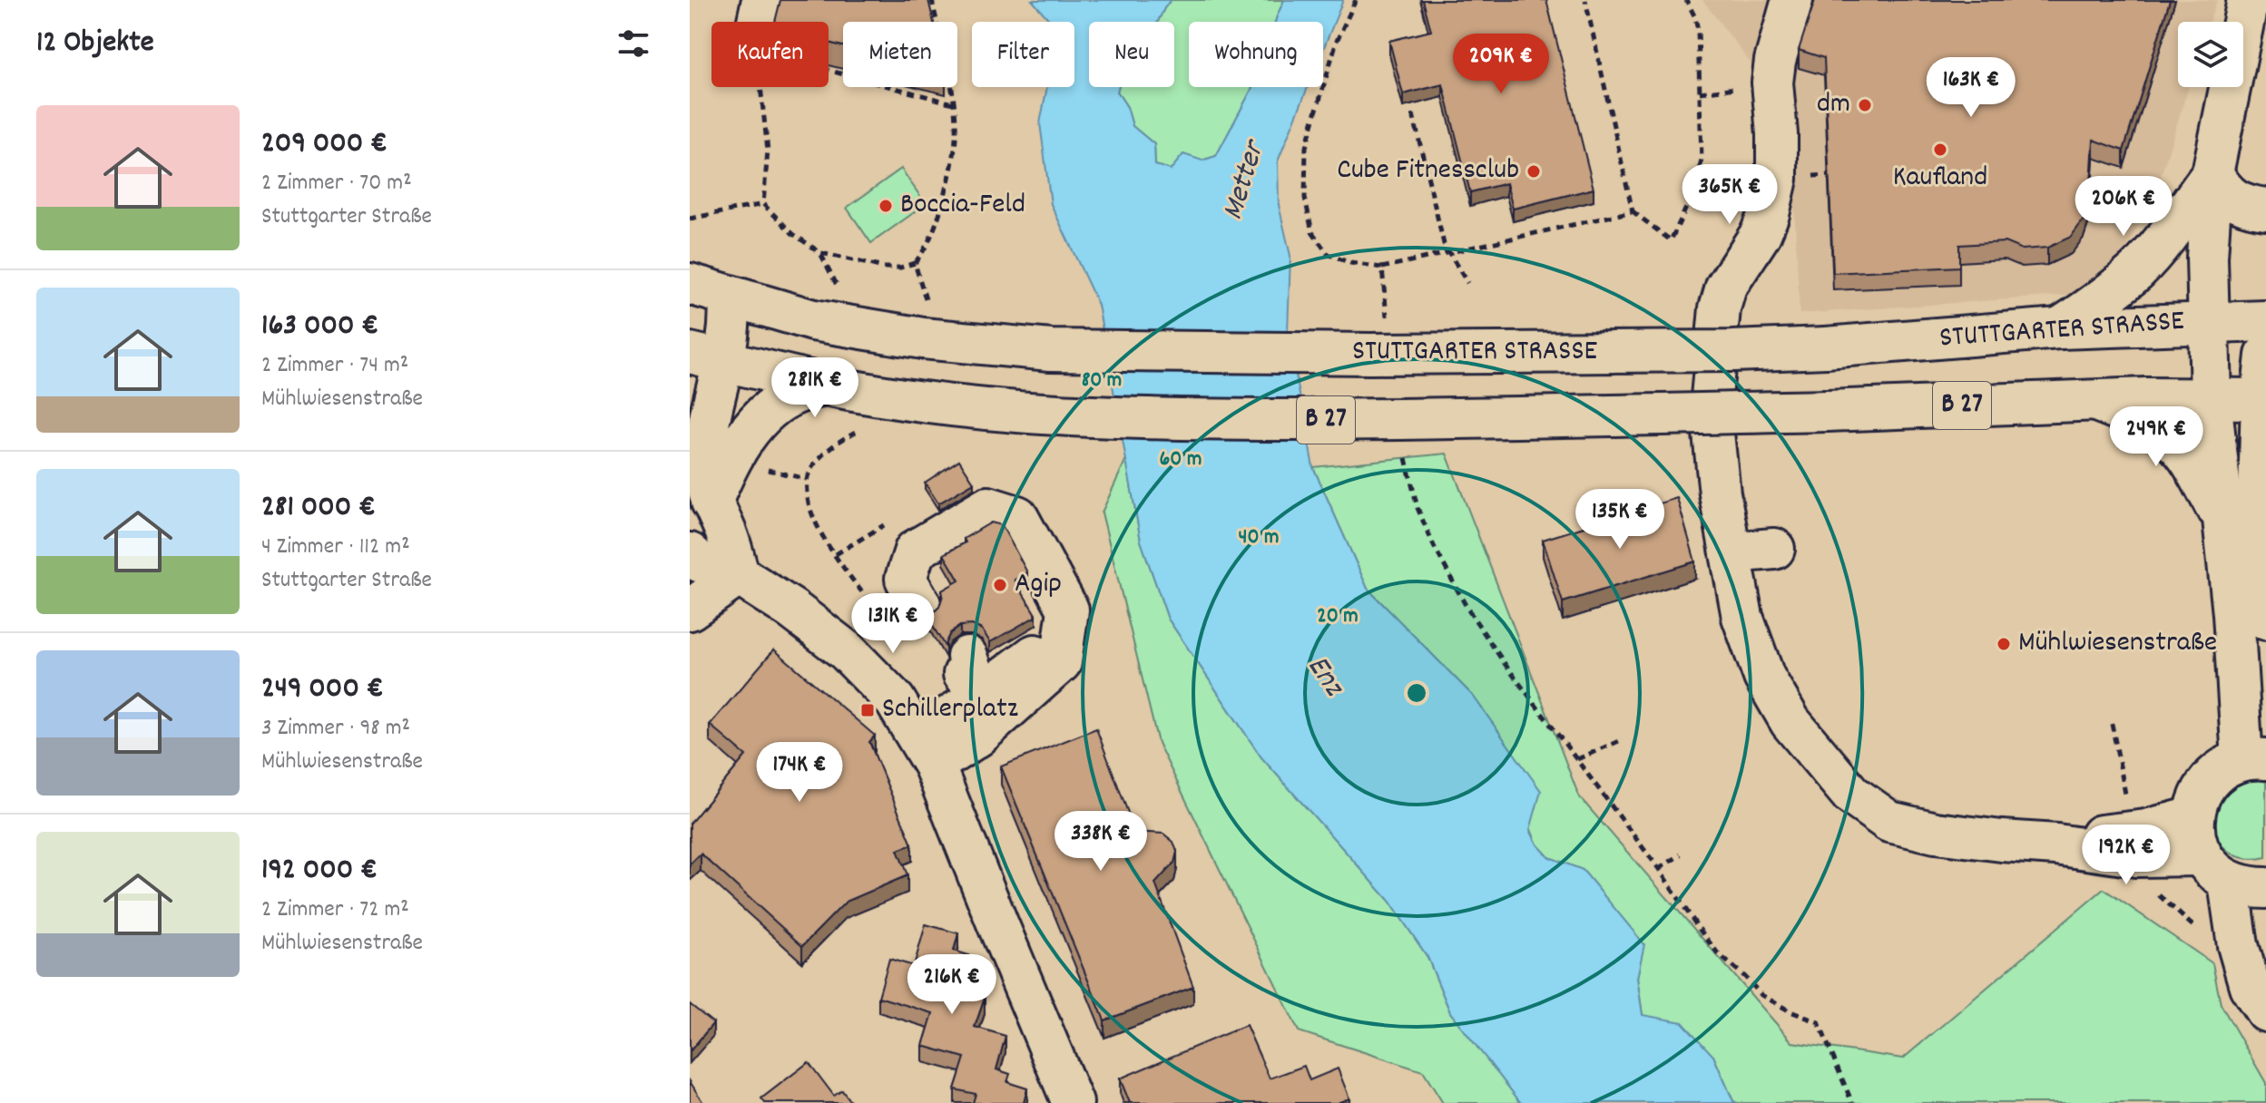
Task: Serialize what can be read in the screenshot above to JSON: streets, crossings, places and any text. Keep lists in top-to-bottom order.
{
  "streets": {
    "main road": ["STUTTGARTER STRASSE", "B 27"]
  },
  "water": ["Metter", "Enz"],
  "places": {
    "other": [
      "dm",
      "Kaufland",
      "Cube Fitnessclub",
      "Boccia-Feld",
      "Agip",
      "Mühlwiesenstraße"
    ],
    "transit": ["Schillerplatz"]
  },
  "page": {
    "heading": "12 Objekte",
    "chip": [
      "Kaufen",
      "Mieten",
      "Filter",
      "Neu",
      "Wohnung"
    ],
    "price": [
      "209K €",
      "163K €",
      "365K €",
      "206K €",
      "281K €",
      "249K €",
      "135K €",
      "131K €",
      "174K €",
      "338K €",
      "192K €",
      "216K €"
    ],
    "list": [
      {
        "name": "209 000 €",
        "note": "2 Zimmer · 70 m² · Stuttgarter Straße"
      },
      {
        "name": "163 000 €",
        "note": "2 Zimmer · 74 m² · Mühlwiesenstraße"
      },
      {
        "name": "281 000 €",
        "note": "4 Zimmer · 112 m² · Stuttgarter Straße"
      },
      {
        "name": "249 000 €",
        "note": "3 Zimmer · 98 m² · Mühlwiesenstraße"
      },
      {
        "name": "192 000 €",
        "note": "2 Zimmer · 72 m² · Mühlwiesenstraße"
      }
    ]
  },
  "rings": [
    "80 m",
    "60 m",
    "40 m",
    "20 m"
  ]
}
